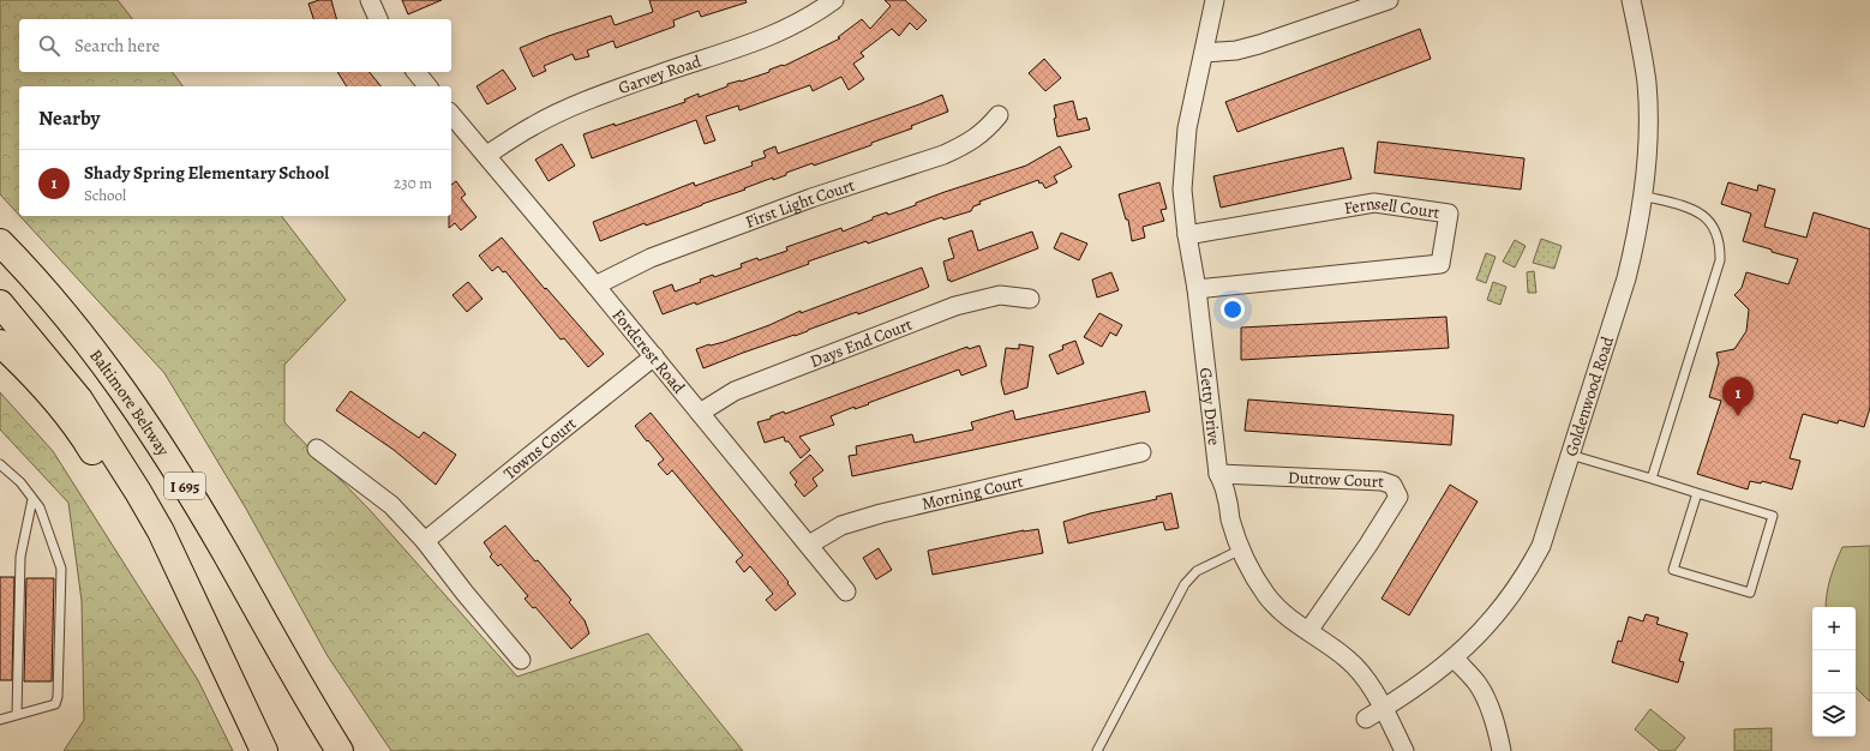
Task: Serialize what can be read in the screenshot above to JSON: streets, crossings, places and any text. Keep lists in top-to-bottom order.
{
  "streets": {
    "highway": ["Baltimore Beltway", "I 695"],
    "street": [
      "Garvey Road",
      "First Light Court",
      "Fernsell Court",
      "Days End Court",
      "Fordcrest Road",
      "Goldenwood Road",
      "Getty Drive",
      "Towns Court",
      "Dutrow Court",
      "Morning Court"
    ]
  },
  "crossings": [
    ["Garvey Road", "Fordcrest Road"],
    ["First Light Court", "Fordcrest Road"],
    ["Fernsell Court", "Getty Drive"],
    ["Days End Court", "Fordcrest Road"],
    ["Fordcrest Road", "Towns Court"],
    ["Fordcrest Road", "Morning Court"],
    ["Goldenwood Road", "Getty Drive"],
    ["Getty Drive", "Dutrow Court"]
  ],
  "page": {
    "search": "Search here",
    "heading": "Nearby",
    "list": [
      {
        "mark": "1",
        "name": "Shady Spring Elementary School",
        "note": "School",
        "value": "230 m"
      }
    ],
    "pins": "1",
    "map_buttons": ["+", "−"]
  }
}
